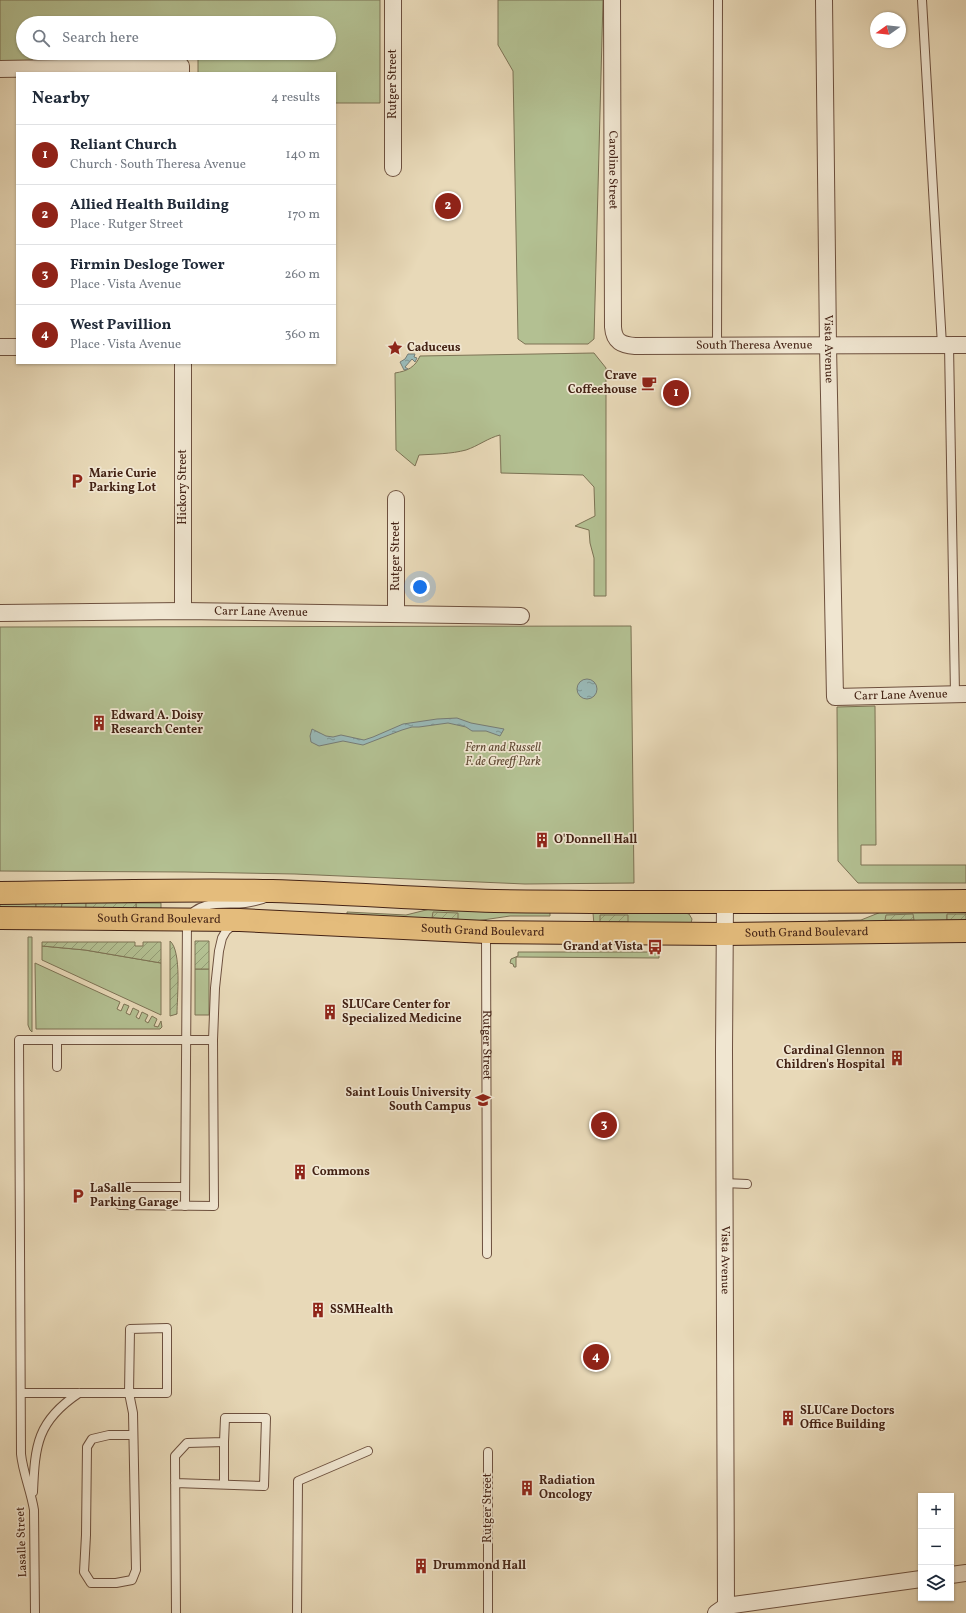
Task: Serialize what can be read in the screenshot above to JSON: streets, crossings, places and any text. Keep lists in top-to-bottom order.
{
  "streets": {
    "main road": ["South Grand Boulevard"],
    "street": [
      "Rutger Street",
      "Caroline Street",
      "South Theresa Avenue",
      "Vista Avenue",
      "Hickory Street",
      "Carr Lane Avenue"
    ],
    "lane": ["Lasalle Street"]
  },
  "crossings": [
    ["Rutger Street", "Carr Lane Avenue"],
    ["Rutger Street", "South Grand Boulevard"],
    ["Caroline Street", "South Theresa Avenue"],
    ["South Theresa Avenue", "Vista Avenue"],
    ["Vista Avenue", "Carr Lane Avenue"],
    ["Vista Avenue", "South Grand Boulevard"],
    ["Hickory Street", "Carr Lane Avenue"]
  ],
  "parks": ["Fern and Russell F. de Greeff Park"],
  "places": {
    "place": ["Caduceus"],
    "cafe": ["Crave Coffeehouse"],
    "parking": ["Marie Curie Parking Lot", "LaSalle Parking Garage"],
    "building": [
      "Edward A. Doisy Research Center",
      "O'Donnell Hall",
      "SLUCare Center for Specialized Medicine",
      "Cardinal Glennon Children's Hospital",
      "Commons",
      "SSMHealth",
      "SLUCare Doctors Office Building",
      "Radiation Oncology",
      "Drummond Hall"
    ],
    "bus stop": ["Grand at Vista"],
    "school or university": ["Saint Louis University South Campus"]
  },
  "north": "left",
  "page": {
    "search": "Search here",
    "heading": ["Nearby", "4 results"],
    "list": [
      {
        "mark": "1",
        "name": "Reliant Church",
        "note": "Church · South Theresa Avenue",
        "value": "140 m"
      },
      {
        "mark": "2",
        "name": "Allied Health Building",
        "note": "Place · Rutger Street",
        "value": "170 m"
      },
      {
        "mark": "3",
        "name": "Firmin Desloge Tower",
        "note": "Place · Vista Avenue",
        "value": "260 m"
      },
      {
        "mark": "4",
        "name": "West Pavillion",
        "note": "Place · Vista Avenue",
        "value": "360 m"
      }
    ],
    "pins": [
      "2",
      "1",
      "3",
      "4"
    ],
    "map_buttons": ["+", "−"]
  }
}
